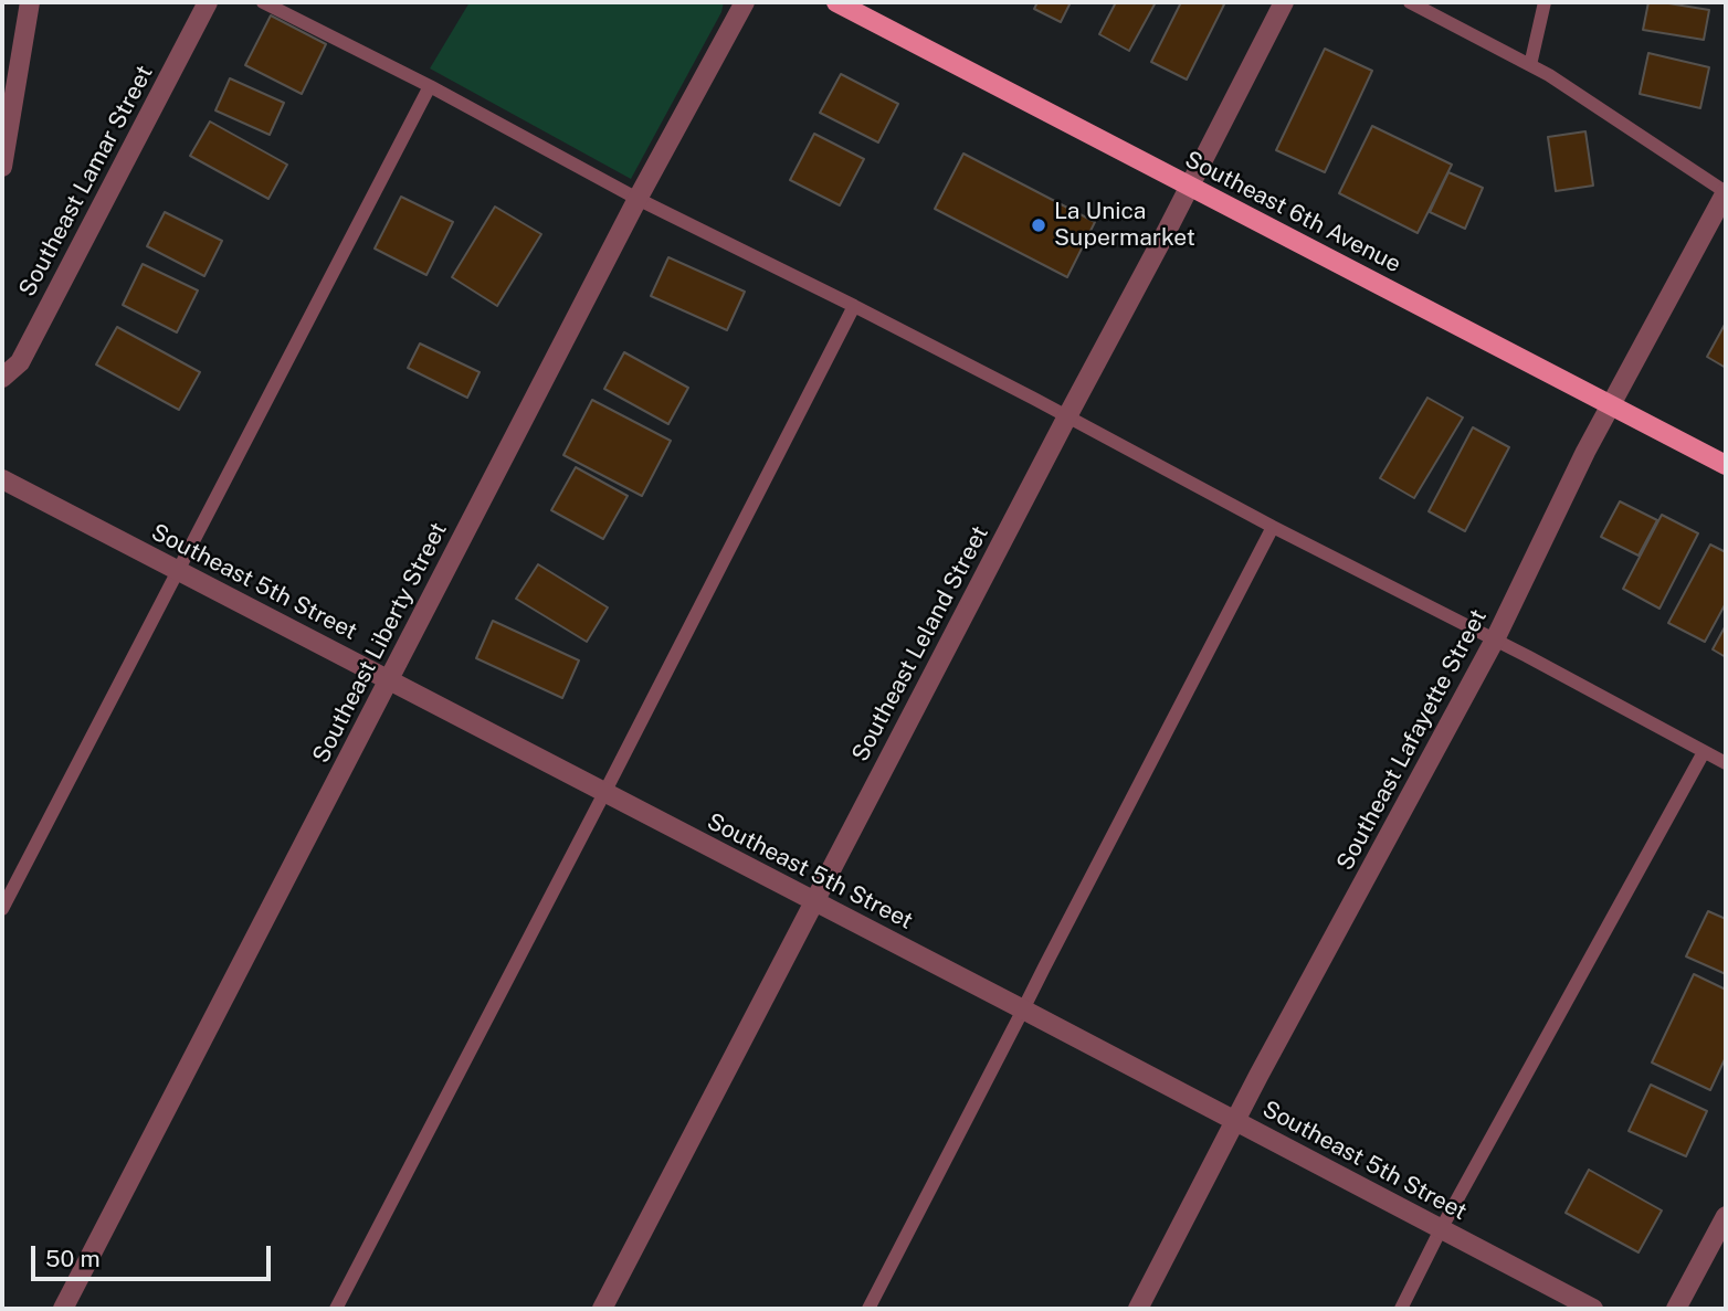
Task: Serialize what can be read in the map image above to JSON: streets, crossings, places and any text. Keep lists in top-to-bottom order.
{
  "streets": {
    "main road": ["Southeast 6th Avenue"],
    "street": [
      "Southeast Lamar Street",
      "Southeast 5th Street",
      "Southeast Liberty Street",
      "Southeast Leland Street",
      "Southeast Lafayette Street"
    ]
  },
  "crossings": [
    ["Southeast 6th Avenue", "Southeast Leland Street"],
    ["Southeast 6th Avenue", "Southeast Lafayette Street"],
    ["Southeast 5th Street", "Southeast Liberty Street"],
    ["Southeast 5th Street", "Southeast Leland Street"],
    ["Southeast 5th Street", "Southeast Lafayette Street"]
  ],
  "places": ["La Unica Supermarket"],
  "scale_bar": "50 m"
}
